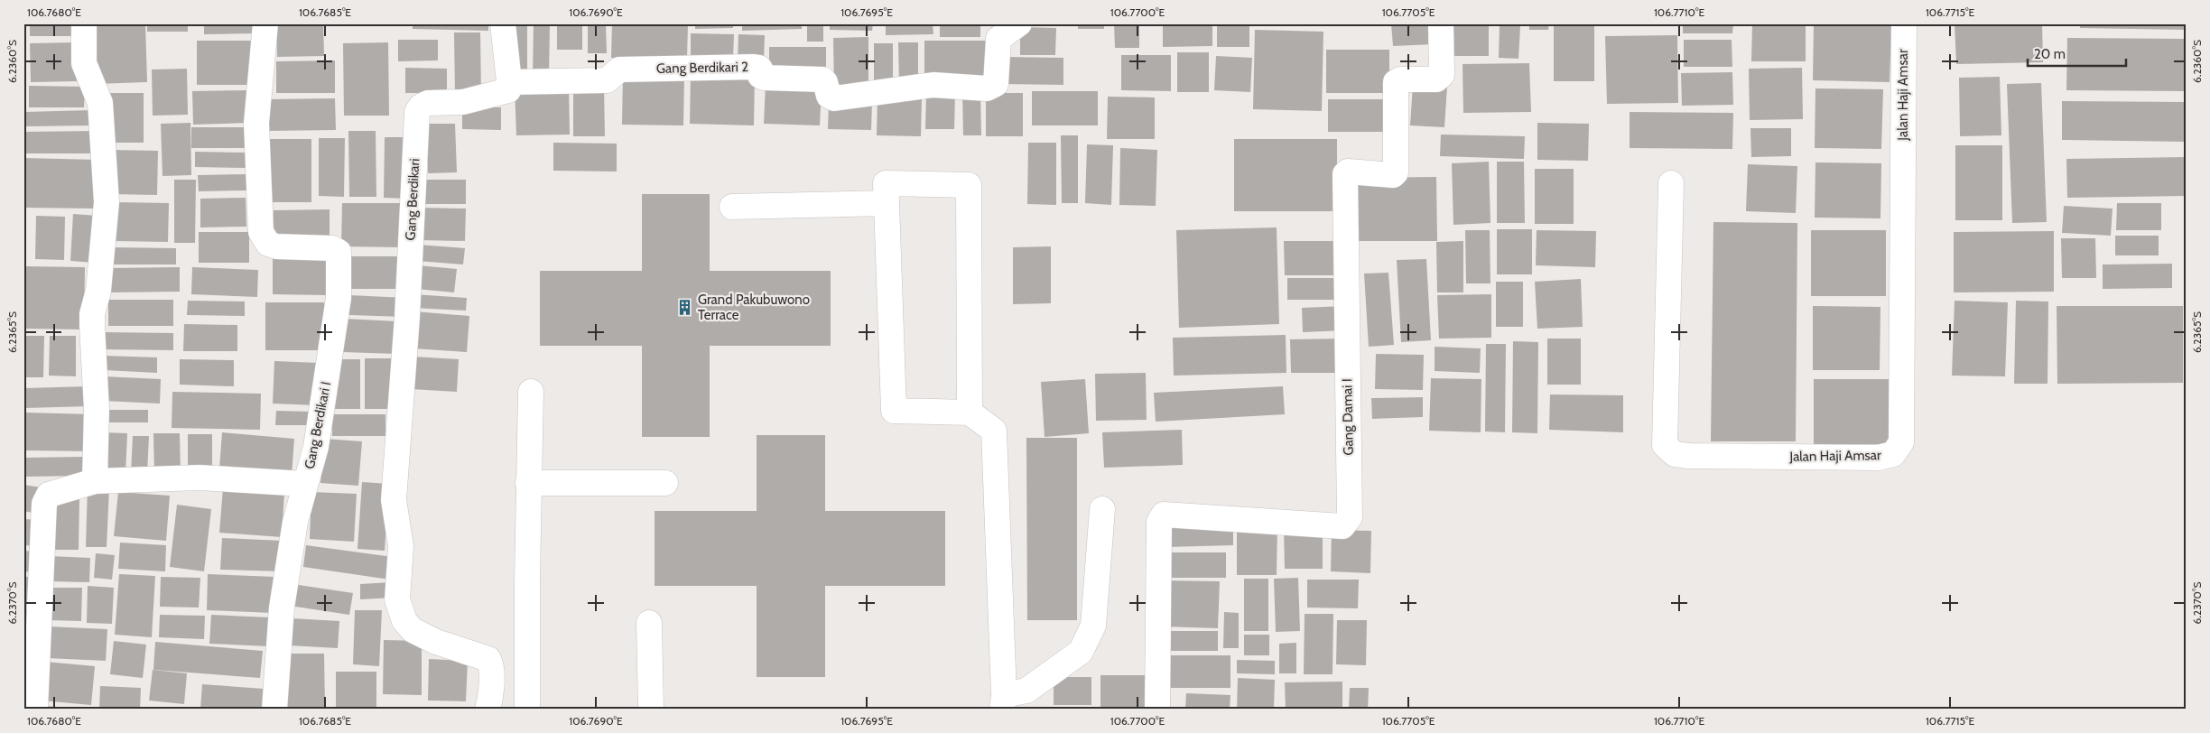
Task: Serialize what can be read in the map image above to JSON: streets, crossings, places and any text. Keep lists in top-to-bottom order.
{
  "streets": {
    "street": [
      "Gang Berdikari 2",
      "Jalan Haji Amsar",
      "Gang Berdikari",
      "Gang Damai I",
      "Gang Berdikari I"
    ]
  },
  "crossings": [
    ["Gang Berdikari 2", "Gang Berdikari"]
  ],
  "places": {
    "building": ["Grand Pakubuwono Terrace"]
  },
  "scale_bar": "20 m",
  "coordinates": [
    "106.7680°E",
    "106.7685°E",
    "106.7690°E",
    "106.7695°E",
    "106.7700°E",
    "106.7705°E",
    "106.7710°E",
    "106.7715°E",
    "6.2360°S",
    "6.2365°S",
    "6.2370°S"
  ]
}
